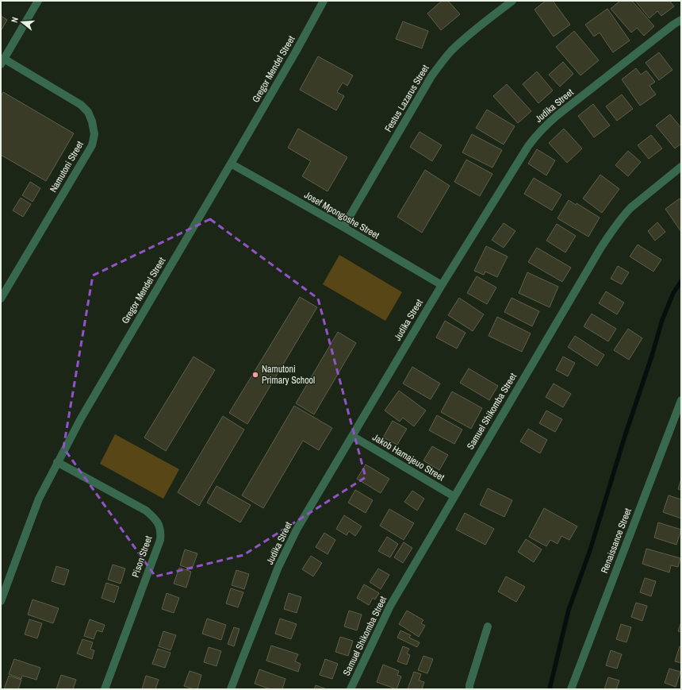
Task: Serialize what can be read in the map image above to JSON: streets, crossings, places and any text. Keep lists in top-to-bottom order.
{
  "streets": {
    "street": [
      "Gregor Mendel Street",
      "Festus Lazarus Street",
      "Judika Street",
      "Namutoni Street",
      "Josef Mpongoshe Street",
      "Samuel Shikomba Street",
      "Jakob Hamajeuo Street",
      "Renaissance Street",
      "Pison Street"
    ]
  },
  "crossings": [
    ["Gregor Mendel Street", "Josef Mpongoshe Street"],
    ["Gregor Mendel Street", "Pison Street"],
    ["Festus Lazarus Street", "Josef Mpongoshe Street"],
    ["Judika Street", "Josef Mpongoshe Street"],
    ["Judika Street", "Jakob Hamajeuo Street"],
    ["Samuel Shikomba Street", "Jakob Hamajeuo Street"]
  ],
  "places": ["Namutoni Primary School"],
  "north": "left"
}
